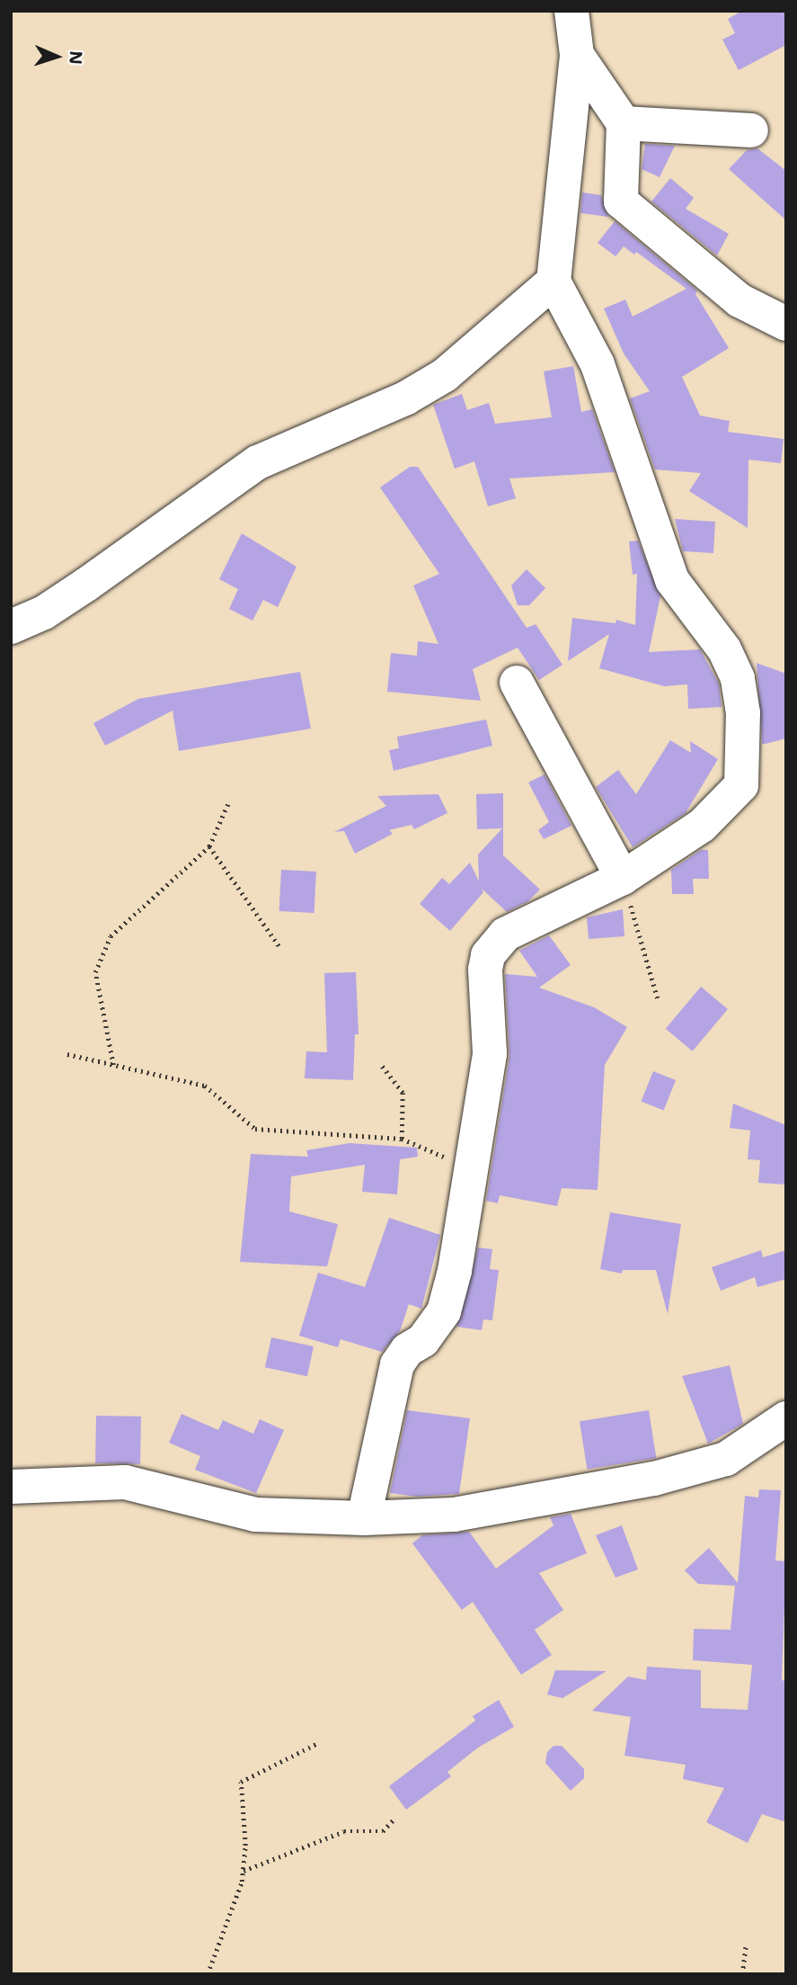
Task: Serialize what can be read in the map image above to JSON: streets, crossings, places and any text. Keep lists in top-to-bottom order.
{
  "north": "right"
}
